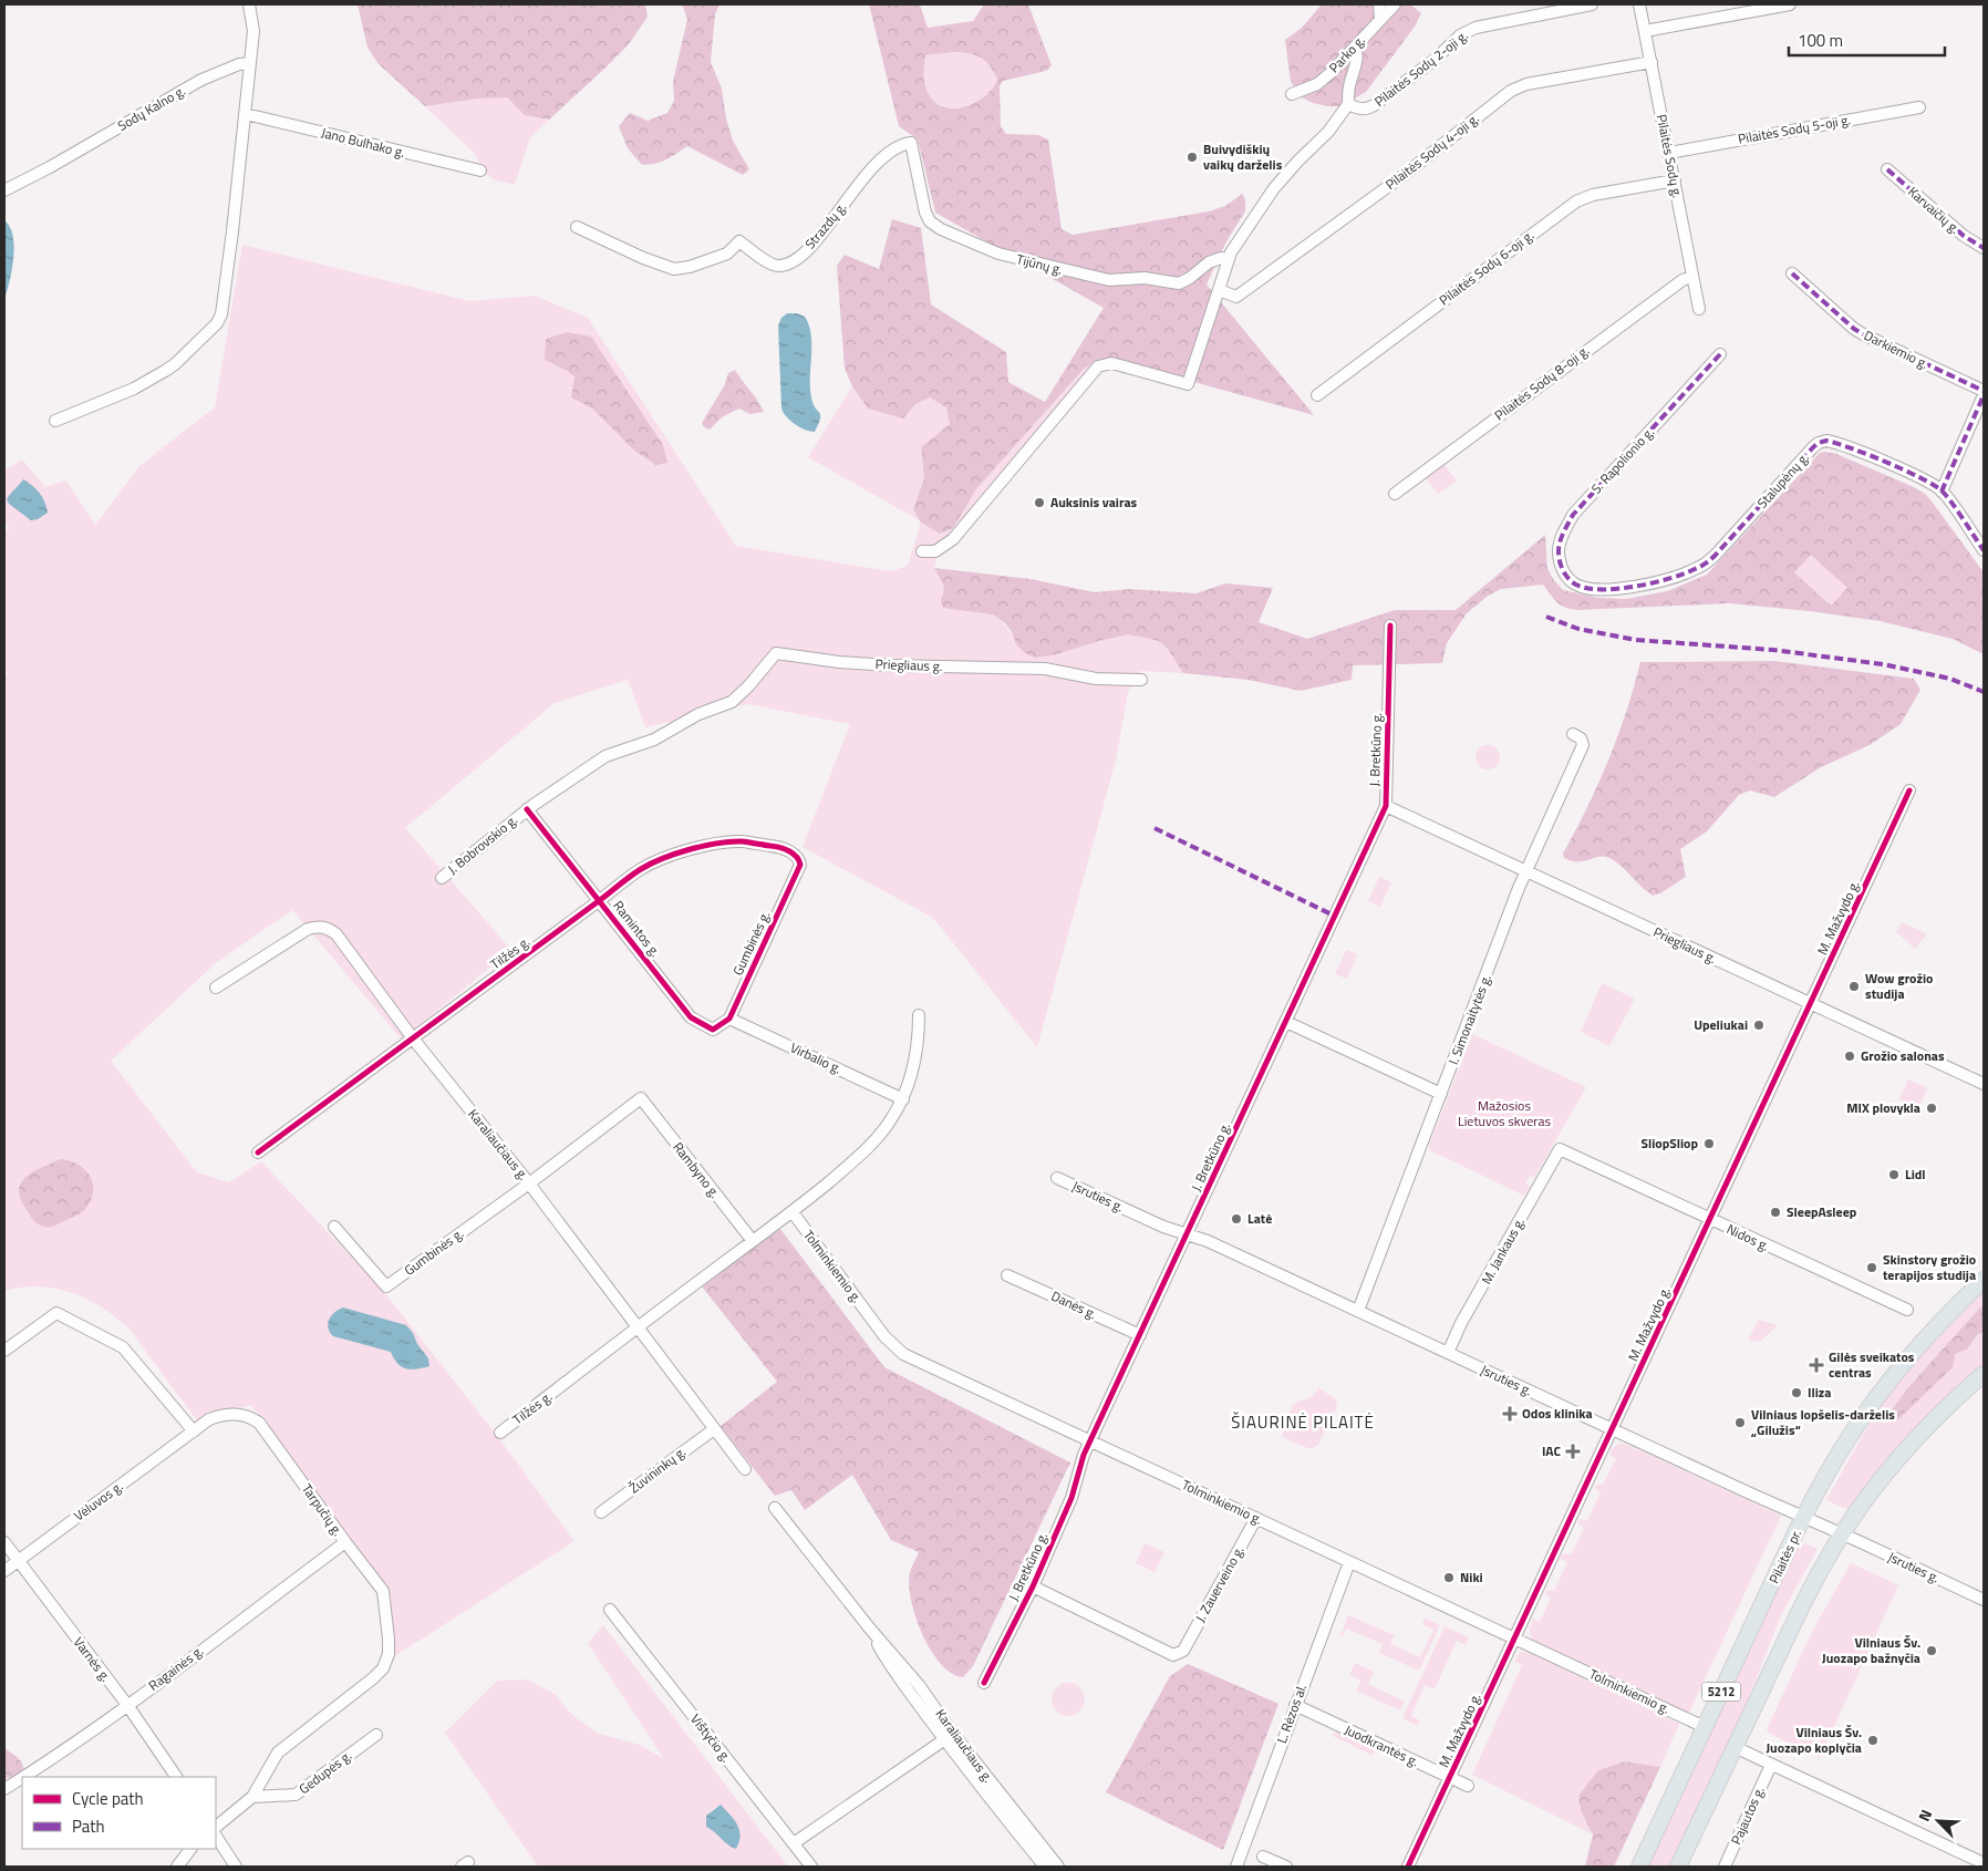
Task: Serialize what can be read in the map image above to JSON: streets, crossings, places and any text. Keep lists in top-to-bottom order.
{
  "streets": {
    "main road": ["Pilaitės pr.", "5212"],
    "street": [
      "Parko g.",
      "Pilaitės Sodų 2-oji g.",
      "Sodų Kalno g.",
      "Pilaitės Sodų 5-oji g.",
      "Jano Bulhako g.",
      "Pilaitės Sodų 4-oji g.",
      "Pilaitės Sodų g.",
      "Karvaičių g.",
      "Strazdų g.",
      "Tijūnų g.",
      "Pilaitės Sodų 6-oji g.",
      "Darkiemio g.",
      "Pilaitės Sodų 8-oji g.",
      "S. Rapolionio g.",
      "Stalupėnų g.",
      "Priegliaus g.",
      "J. Bretkūno g.",
      "J. Bobrovskio g.",
      "M. Mažvydo g.",
      "Ramintos g.",
      "Gumbinės g.",
      "Tilžės g.",
      "I. Simonaitytės g.",
      "Virbalio g.",
      "Karaliaučiaus g.",
      "Rambyno g.",
      "Įsruties g.",
      "Nidos g.",
      "M. Jankaus g.",
      "Tolminkiemio g.",
      "Danės g.",
      "Žuvininkų g.",
      "Vėluvos g.",
      "Tarpučių g.",
      "J. Zauerveino g.",
      "Varnės g.",
      "Ragainės g.",
      "L. Rėzos al.",
      "Vištyčio g.",
      "Juodkrantės g.",
      "Gedupės g.",
      "Pajautos g."
    ]
  },
  "crossings": [
    ["Pilaitės Sodų 5-oji g.", "Pilaitės Sodų g."],
    ["Pilaitės Sodų 4-oji g.", "Pilaitės Sodų g."],
    ["Pilaitės Sodų g.", "Pilaitės Sodų 6-oji g."],
    ["Pilaitės Sodų g.", "Pilaitės Sodų 8-oji g."],
    ["Strazdų g.", "Tijūnų g."],
    ["S. Rapolionio g.", "Stalupėnų g."],
    ["Priegliaus g.", "J. Bretkūno g."],
    ["Priegliaus g.", "J. Bobrovskio g."],
    ["Priegliaus g.", "M. Mažvydo g."],
    ["Priegliaus g.", "I. Simonaitytės g."],
    ["J. Bretkūno g.", "Įsruties g."],
    ["J. Bretkūno g.", "Tolminkiemio g."],
    ["J. Bretkūno g.", "Danės g."],
    ["J. Bretkūno g.", "J. Zauerveino g."],
    ["J. Bobrovskio g.", "Ramintos g."],
    ["M. Mažvydo g.", "Įsruties g."],
    ["M. Mažvydo g.", "Nidos g."],
    ["M. Mažvydo g.", "Tolminkiemio g."],
    ["M. Mažvydo g.", "Juodkrantės g."],
    ["Ramintos g.", "Gumbinės g."],
    ["Ramintos g.", "Tilžės g."],
    ["Ramintos g.", "Virbalio g."],
    ["Gumbinės g.", "Tilžės g."],
    ["Gumbinės g.", "Virbalio g."],
    ["Gumbinės g.", "Karaliaučiaus g."],
    ["Gumbinės g.", "Rambyno g."],
    ["Tilžės g.", "Virbalio g."],
    ["Tilžės g.", "Karaliaučiaus g."],
    ["Tilžės g.", "Rambyno g."],
    ["Tilžės g.", "Tolminkiemio g."],
    ["I. Simonaitytės g.", "Įsruties g."],
    ["Karaliaučiaus g.", "Žuvininkų g."],
    ["Įsruties g.", "M. Jankaus g."],
    ["Įsruties g.", "Pilaitės pr."],
    ["Įsruties g.", "5212"],
    ["Nidos g.", "M. Jankaus g."],
    ["Tolminkiemio g.", "Pilaitės pr."],
    ["Tolminkiemio g.", "J. Zauerveino g."],
    ["Tolminkiemio g.", "L. Rėzos al."],
    ["Vėluvos g.", "Tarpučių g."],
    ["Vėluvos g.", "Varnės g."],
    ["Tarpučių g.", "Ragainės g."],
    ["Tarpučių g.", "Gedupės g."],
    ["Varnės g.", "Ragainės g."],
    ["L. Rėzos al.", "Juodkrantės g."]
  ],
  "districts": ["ŠIAURINĖ PILAITĖ"],
  "parks": ["Mažosios Lietuvos skveras"],
  "places": {
    "other": [
      "Buivydiškių vaikų darželis",
      "Auksinis vairas",
      "Wow grožio studija",
      "Upeliukai",
      "Grožio salonas",
      "MIX plovykla",
      "SliopSliop",
      "Lidl",
      "SleepAsleep",
      "Latė",
      "Skinstory grožio terapijos studija",
      "Iliza",
      "Vilniaus lopšelis-darželis „Gilužis“",
      "Niki",
      "Vilniaus Šv. Juozapo bažnyčia",
      "Vilniaus Šv. Juozapo koplyčia"
    ],
    "health": ["Gilės sveikatos centras", "Odos klinika", "IAC"]
  },
  "legend": ["Cycle path", "Path"],
  "scale_bar": "100 m",
  "north": "top left"
}
